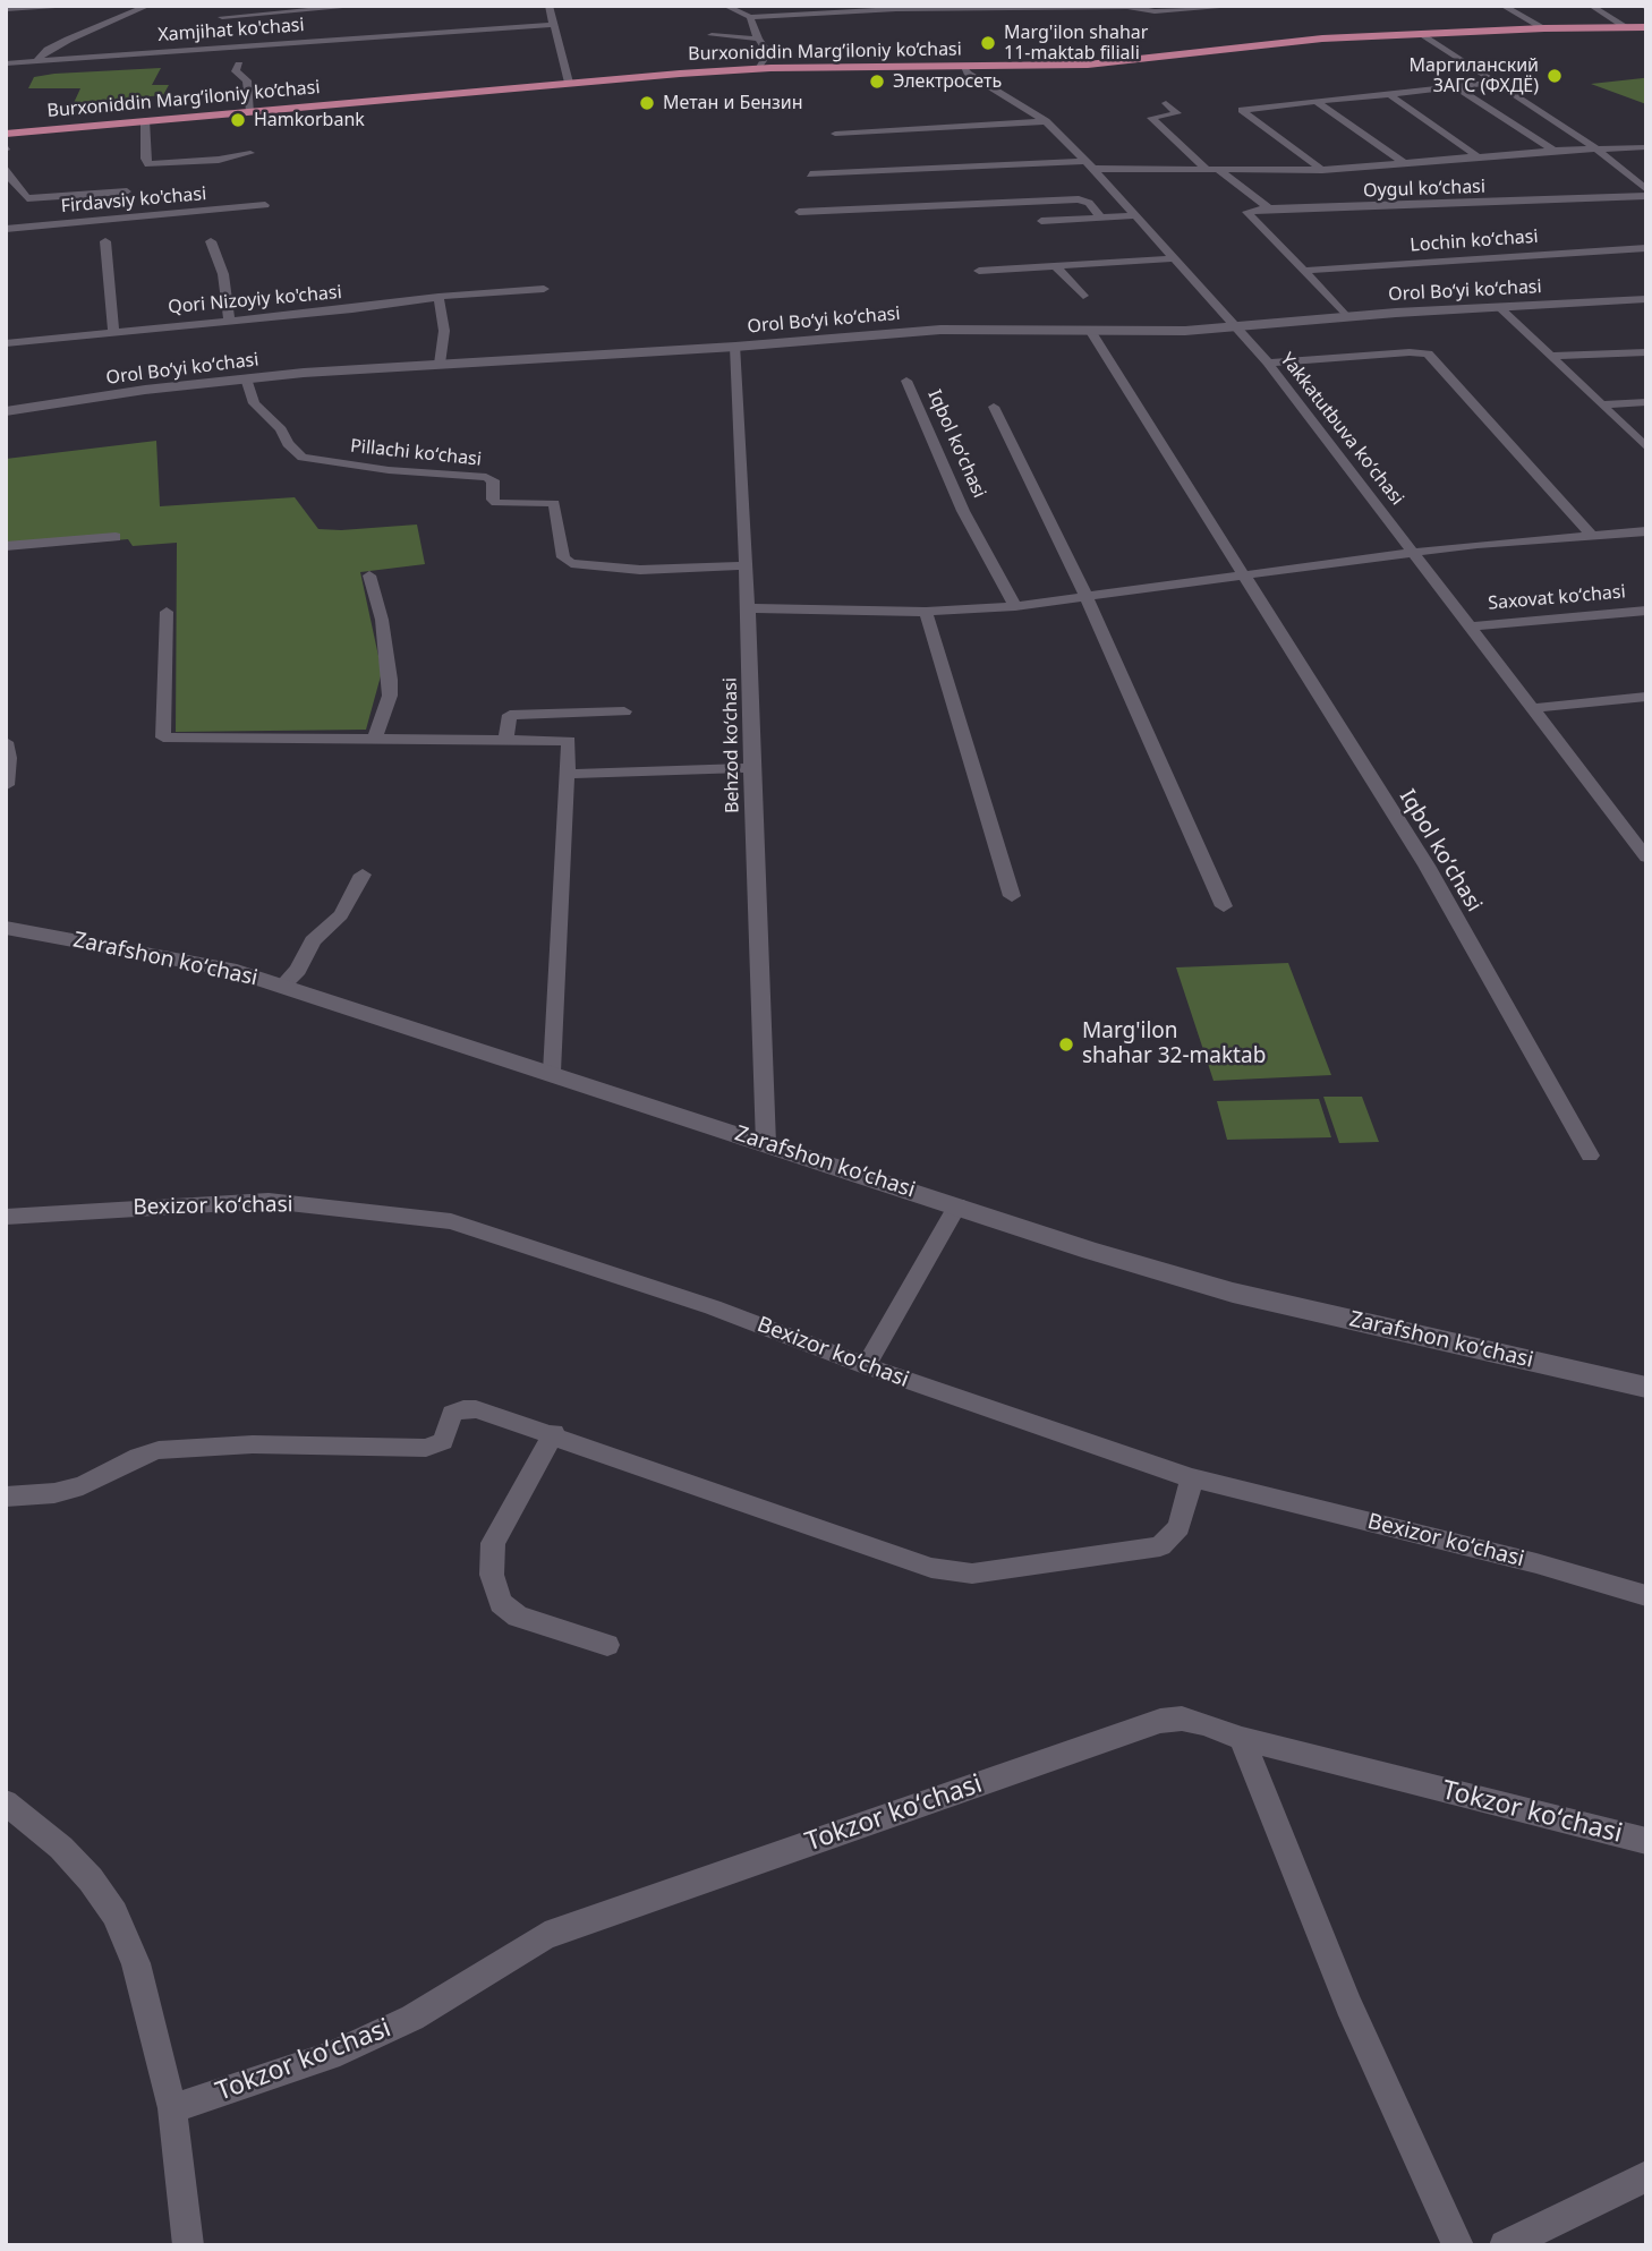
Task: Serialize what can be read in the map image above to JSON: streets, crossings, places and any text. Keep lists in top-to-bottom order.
{
  "streets": {
    "main road": ["Burxoniddin Marg’iloniy ko’chasi"],
    "street": [
      "Xamjihat ko'chasi",
      "Oygul koʻchasi",
      "Firdavsiy ko'chasi",
      "Lochin koʻchasi",
      "Orol Boʻyi koʻchasi",
      "Qori Nizoyiy ko'chasi",
      "Yakkatutbuva koʻchasi",
      "Iqbol koʻchasi",
      "Pillachi koʻchasi",
      "Saxovat koʻchasi",
      "Behzod koʻchasi",
      "Zarafshon koʻchasi",
      "Bexizor koʻchasi",
      "Tokzor koʻchasi"
    ]
  },
  "crossings": [
    ["Burxoniddin Marg’iloniy ko’chasi", "Yakkatutbuva koʻchasi"],
    ["Oygul koʻchasi", "Yakkatutbuva koʻchasi"],
    ["Orol Boʻyi koʻchasi", "Yakkatutbuva koʻchasi"],
    ["Orol Boʻyi koʻchasi", "Iqbol koʻchasi"],
    ["Orol Boʻyi koʻchasi", "Pillachi koʻchasi"],
    ["Orol Boʻyi koʻchasi", "Behzod koʻchasi"],
    ["Yakkatutbuva koʻchasi", "Saxovat koʻchasi"],
    ["Pillachi koʻchasi", "Behzod koʻchasi"],
    ["Behzod koʻchasi", "Zarafshon koʻchasi"]
  ],
  "places": [
    "Marg'ilon shahar 11-maktab filiali",
    "Маргиланский ЗАГС (ФХДЁ)",
    "Электросеть",
    "Метан и Бензин",
    "Hamkorbank",
    "Marg'ilon shahar 32-maktab"
  ]
}
